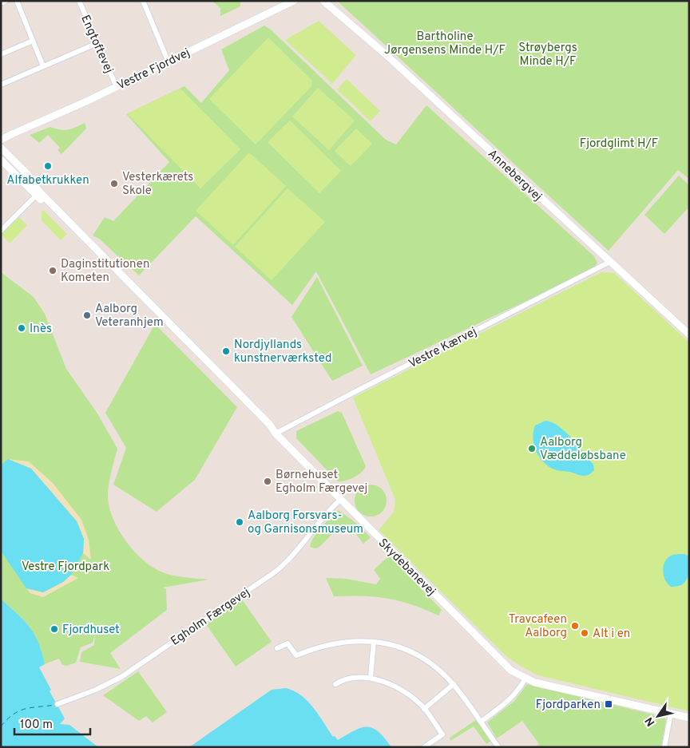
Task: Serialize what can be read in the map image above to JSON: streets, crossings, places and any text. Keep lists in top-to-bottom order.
{
  "streets": {
    "street": [
      "Engtoftevej",
      "Vestre Fjordvej",
      "Annebergvej",
      "Vestre Kærvej",
      "Skydebanevej",
      "Egholm Færgevej"
    ]
  },
  "crossings": [
    ["Engtoftevej", "Vestre Fjordvej"],
    ["Annebergvej", "Vestre Kærvej"],
    ["Vestre Kærvej", "Skydebanevej"],
    ["Skydebanevej", "Egholm Færgevej"]
  ],
  "parks": [
    "Bartholine Jørgensens Minde H/F",
    "Strøybergs Minde H/F",
    "Fjordglimt H/F",
    "Vestre Fjordpark"
  ],
  "places": {
    "other": [
      "Alfabetkrukken",
      "Vesterkærets Skole",
      "Daginstitutionen Kometen",
      "Aalborg Veteranhjem",
      "Inès",
      "Nordjyllands kunstnerværksted",
      "Aalborg Væddeløbsbane",
      "Børnehuset Egholm Færgevej",
      "Aalborg Forsvars- og Garnisonsmuseum",
      "Travcafeen Aalborg",
      "Fjordhuset",
      "Alt i en"
    ],
    "transit": ["Fjordparken"]
  },
  "scale_bar": "100 m",
  "north": "bottom left"
}
